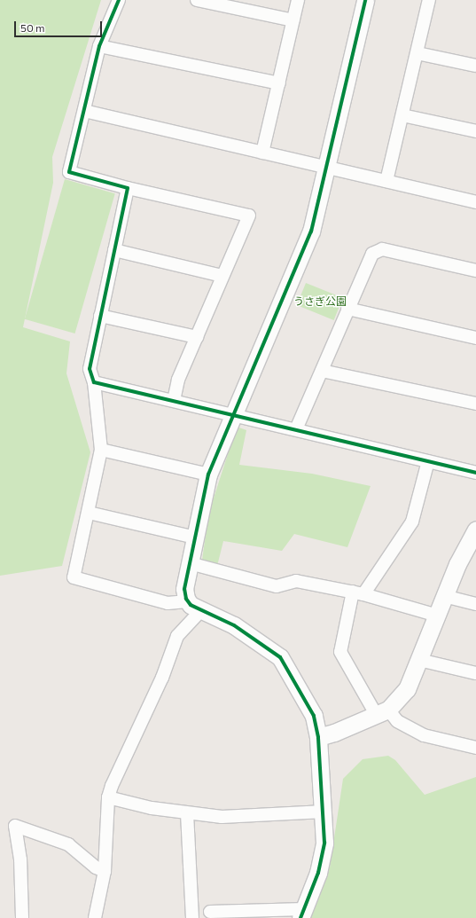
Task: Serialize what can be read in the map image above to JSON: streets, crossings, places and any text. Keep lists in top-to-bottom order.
{
  "parks": ["うさぎ公園"],
  "scale_bar": "50 m"
}
